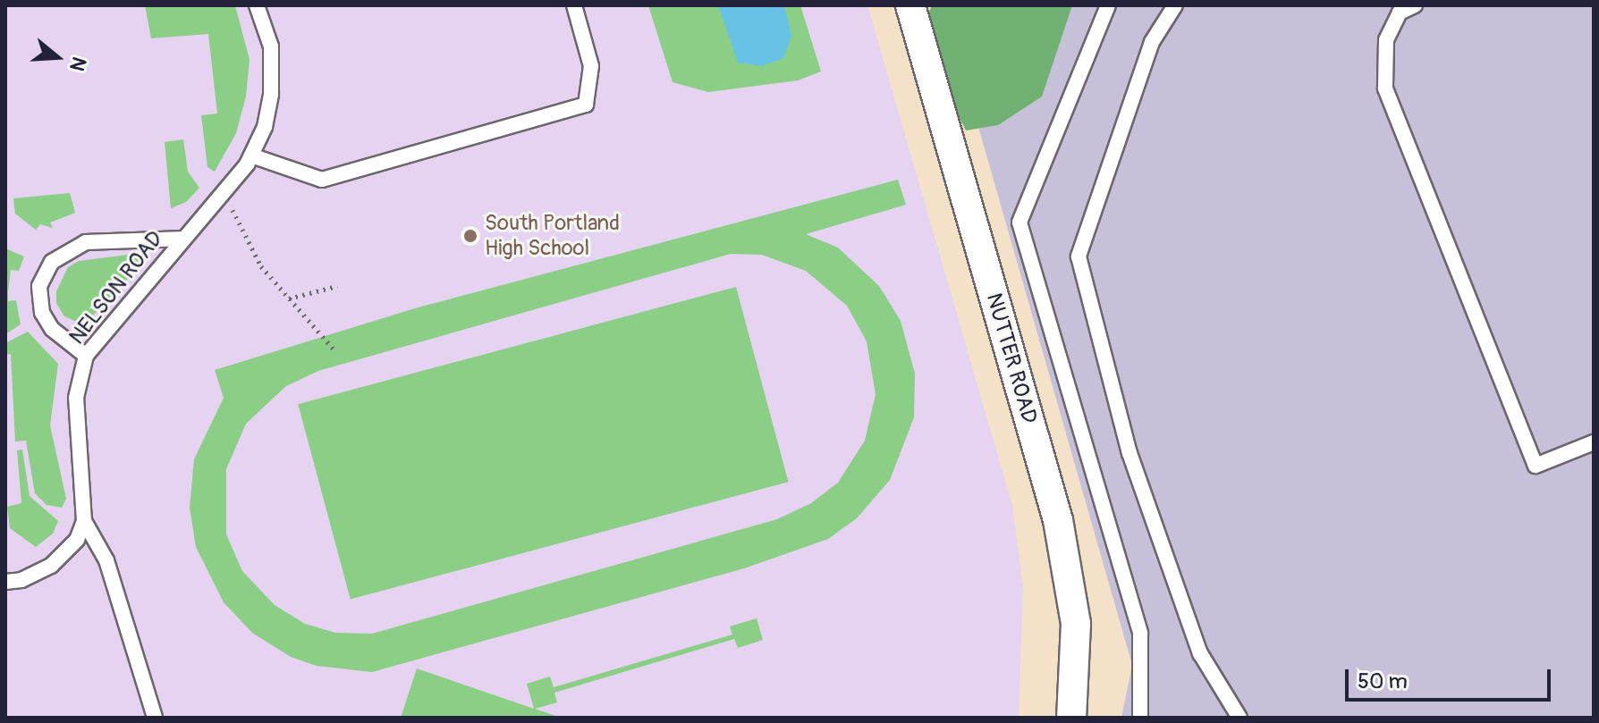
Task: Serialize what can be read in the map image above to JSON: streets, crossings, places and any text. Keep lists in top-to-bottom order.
{
  "streets": {
    "street": ["NUTTER ROAD"],
    "lane": ["NELSON ROAD"]
  },
  "places": ["South Portland High School"],
  "scale_bar": "50 m",
  "north": "right"
}
